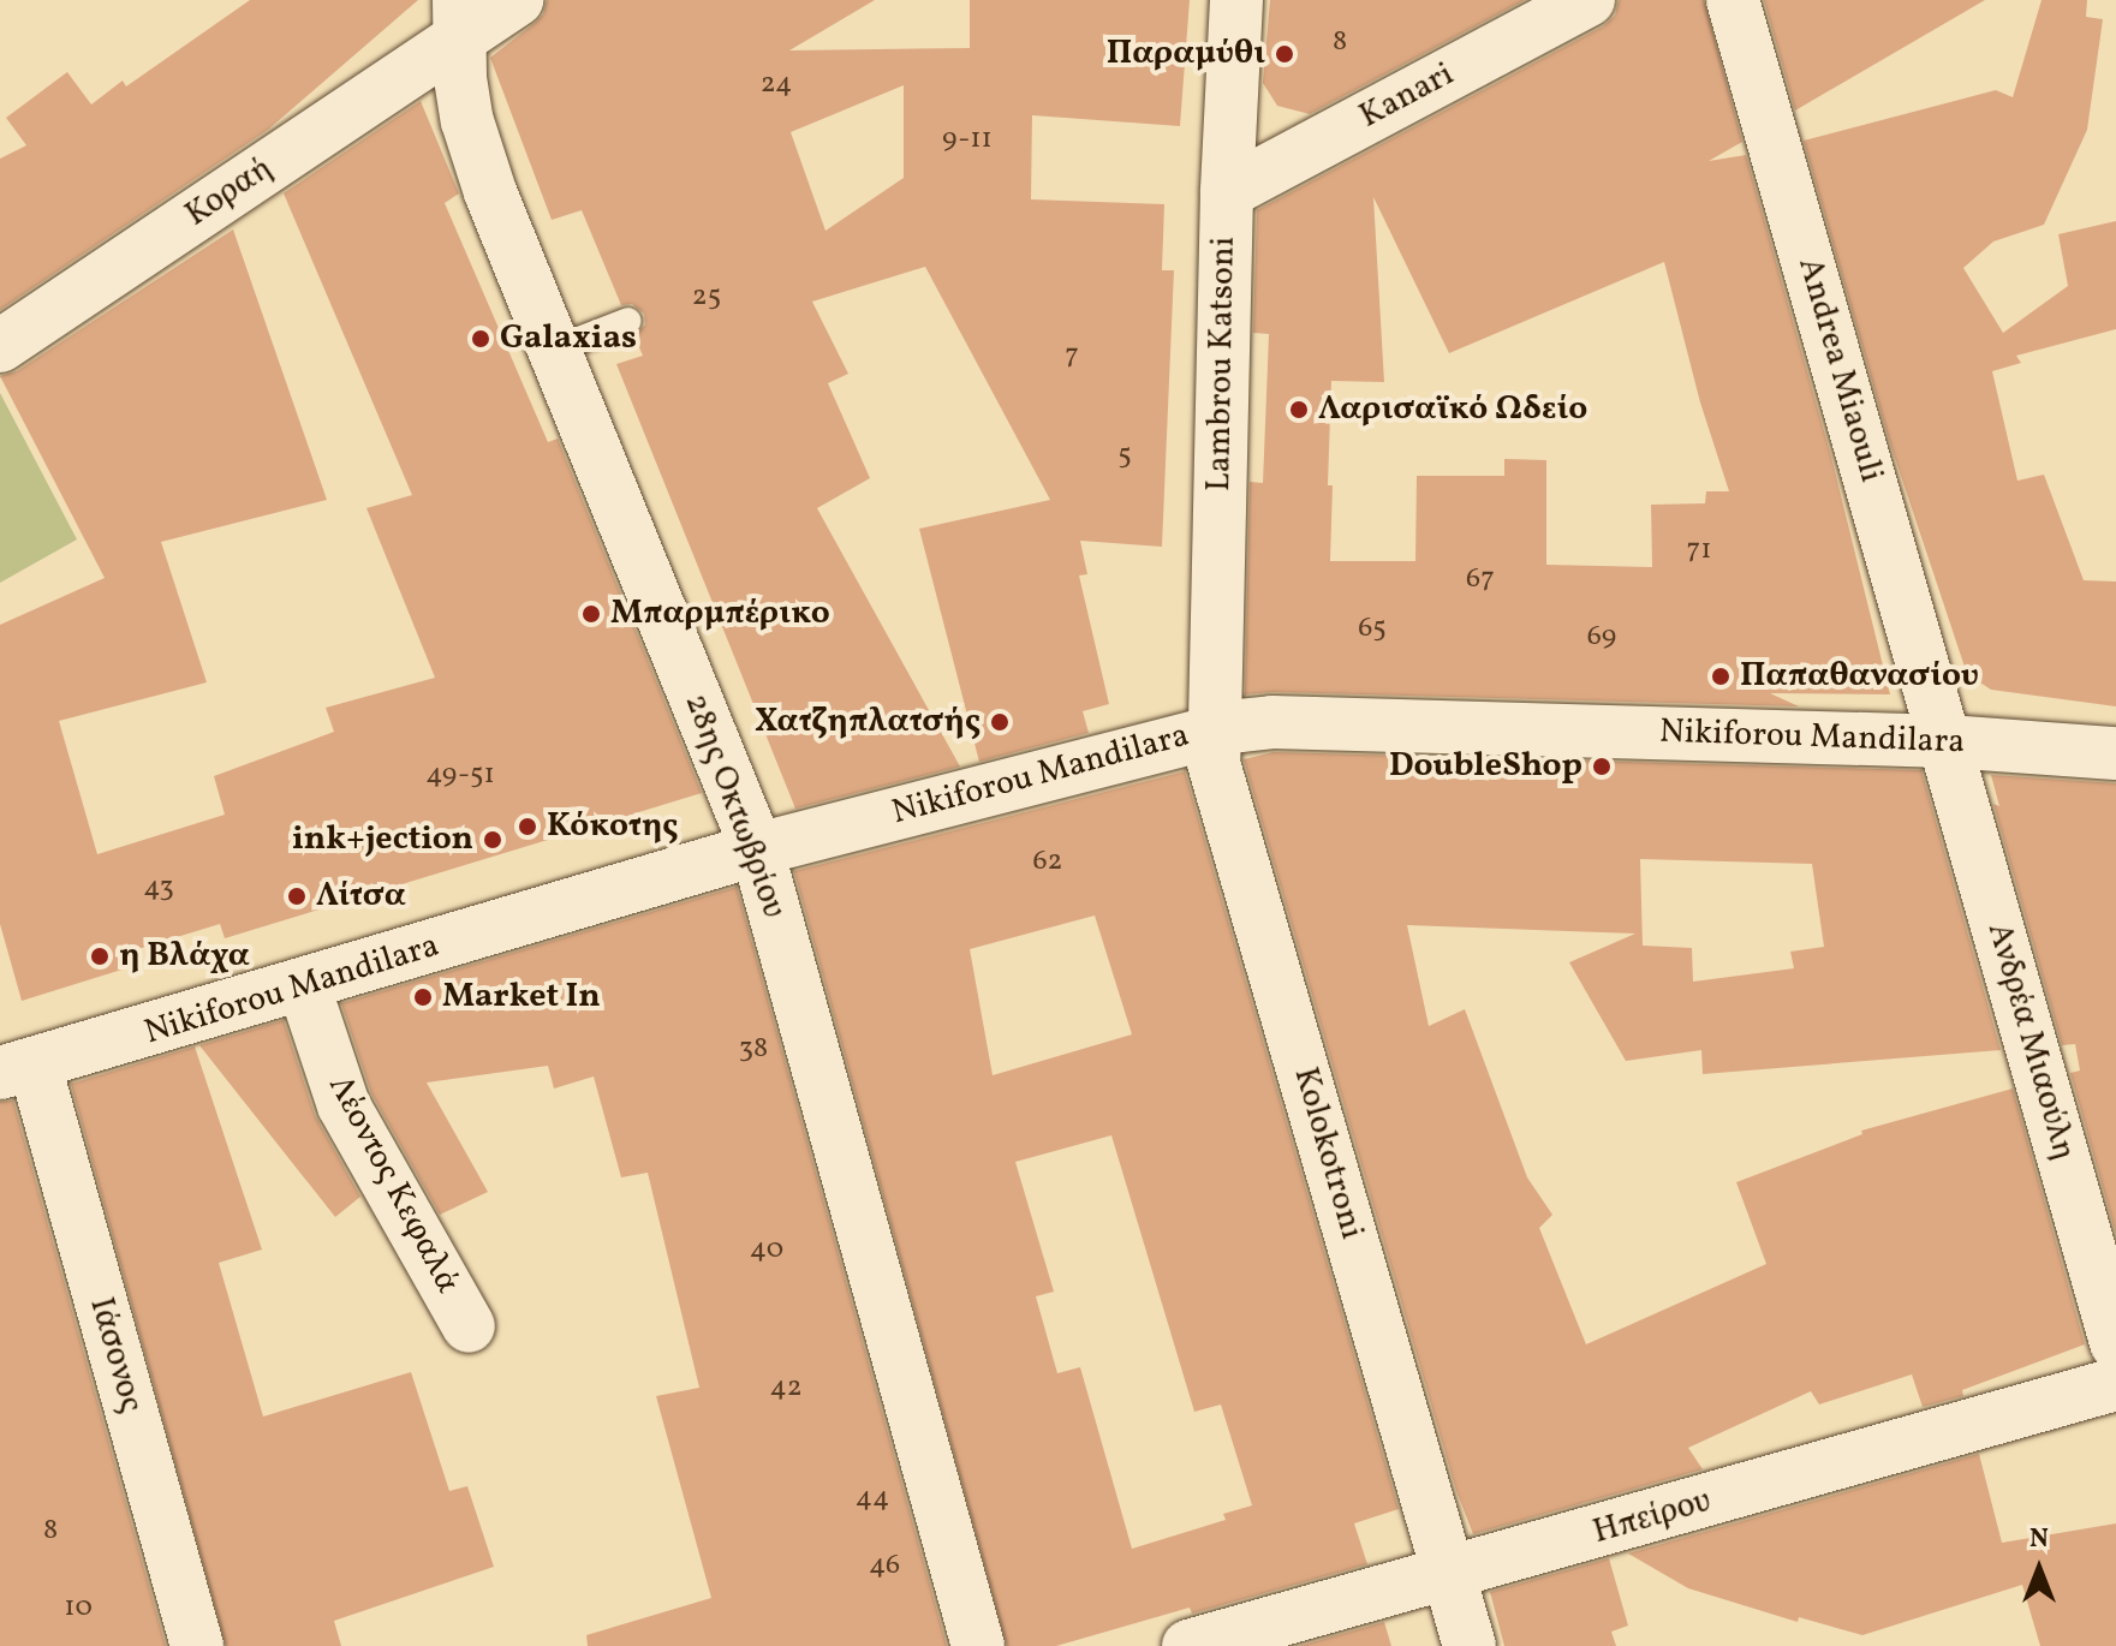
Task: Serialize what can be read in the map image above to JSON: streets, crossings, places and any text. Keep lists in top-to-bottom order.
{
  "streets": {
    "street": [
      "Kanari",
      "Κοραή",
      "Lambrou Katsoni",
      "Andrea Miaouli",
      "Nikiforou Mandilara",
      "28ης Οκτωβρίου",
      "Ανδρέα Μιαούλη",
      "Kolokotroni",
      "Λέοντος Κεφαλά",
      "Ιάσονος",
      "Ηπείρου"
    ]
  },
  "crossings": [
    ["Kanari", "Lambrou Katsoni"],
    ["Κοραή", "28ης Οκτωβρίου"],
    ["Lambrou Katsoni", "Nikiforou Mandilara"],
    ["Lambrou Katsoni", "Kolokotroni"],
    ["Andrea Miaouli", "Nikiforou Mandilara"],
    ["Andrea Miaouli", "Ανδρέα Μιαούλη"],
    ["Nikiforou Mandilara", "28ης Οκτωβρίου"],
    ["Nikiforou Mandilara", "Ανδρέα Μιαούλη"],
    ["Nikiforou Mandilara", "Kolokotroni"],
    ["Nikiforou Mandilara", "Λέοντος Κεφαλά"],
    ["Nikiforou Mandilara", "Ιάσονος"],
    ["Kolokotroni", "Ηπείρου"]
  ],
  "places": [
    "Παραμύθι",
    "Galaxias",
    "Λαρισαϊκό Ωδείο",
    "Μπαρμπέρικο",
    "Παπαθανασίου",
    "Χατζηπλατσής",
    "DoubleShop",
    "Κόκοτης",
    "ink+jection",
    "Λίτσα",
    "η Βλάχα",
    "Market In"
  ],
  "house_numbers": [
    "8",
    "24",
    "9-11",
    "25",
    "7",
    "5",
    "71",
    "67",
    "65",
    "69",
    "49-51",
    "62",
    "43",
    "38",
    "40",
    "42",
    "44",
    "8",
    "46",
    "10"
  ],
  "north": "top"
}
